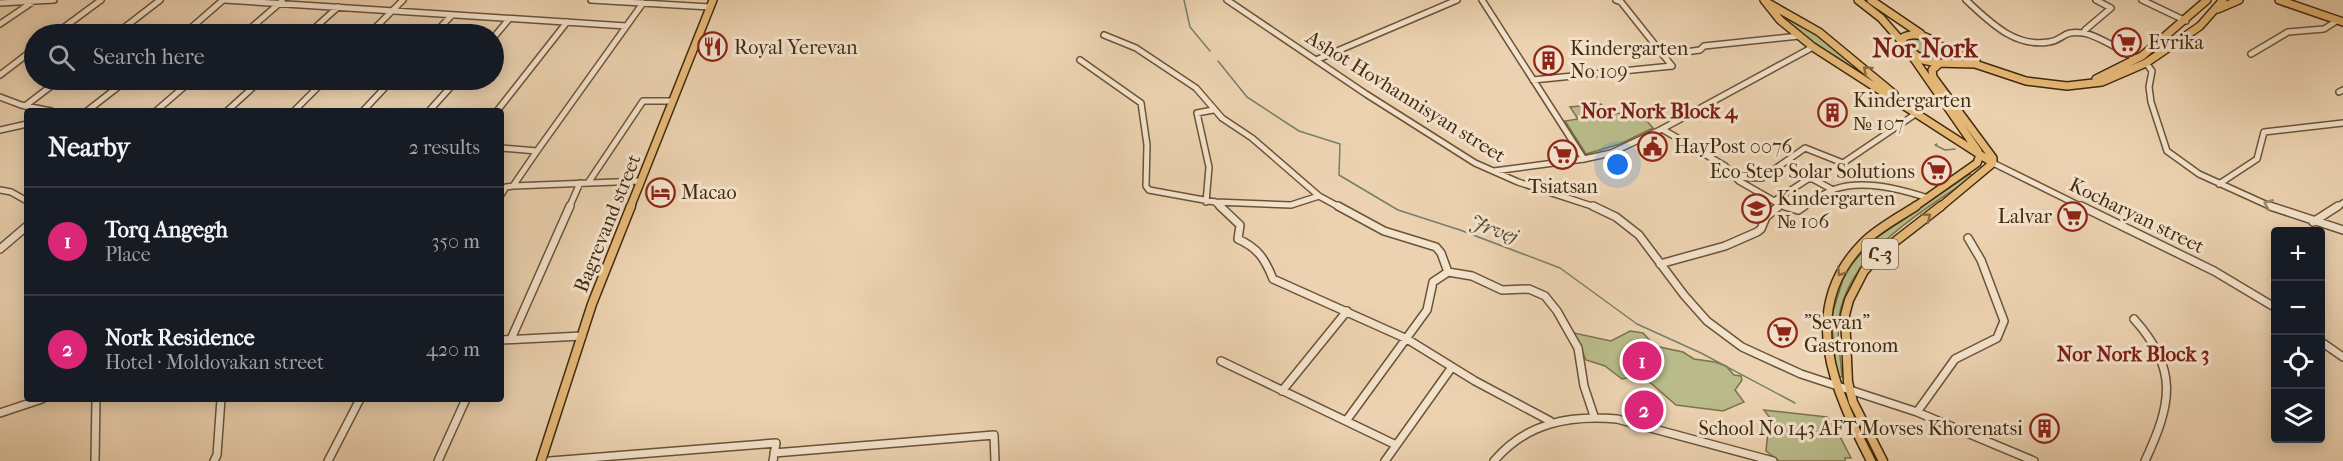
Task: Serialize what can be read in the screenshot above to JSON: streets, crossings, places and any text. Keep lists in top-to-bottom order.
{
  "streets": {
    "main road": ["Kocharyan street", "Bagrevand street", "Հ-3"],
    "street": ["Ashot Hovhannisyan street"]
  },
  "crossings": [
    ["Ashot Hovhannisyan street", "Հ-3"],
    ["Kocharyan street", "Հ-3"]
  ],
  "districts": ["Nor Nork", "Nor Nork Block 4", "Nor Nork Block 3"],
  "water": ["Jrvej"],
  "places": {
    "supermarket": [
      "Evrika",
      "Tsiatsan",
      "Eco-Step Solar Solutions",
      "Lalvar",
      "\"Sevan\" Gastronom"
    ],
    "restaurant": ["Royal Yerevan"],
    "building": ["Kindergarten No 109", "Kindergarten № 107", "School No 143 AFT Movses Khorenatsi"],
    "public building": ["HayPost 0076"],
    "hotel": ["Macao"],
    "school or university": ["Kindergarten № 106"]
  },
  "page": {
    "search": "Search here",
    "heading": ["Nearby", "2 results"],
    "list": [
      {
        "mark": "1",
        "name": "Torq Angegh",
        "note": "Place",
        "value": "350 m"
      },
      {
        "mark": "2",
        "name": "Nork Residence",
        "note": "Hotel · Moldovakan street",
        "value": "420 m"
      }
    ],
    "map_buttons": ["+", "−"],
    "pins": ["1", "2"]
  }
}
